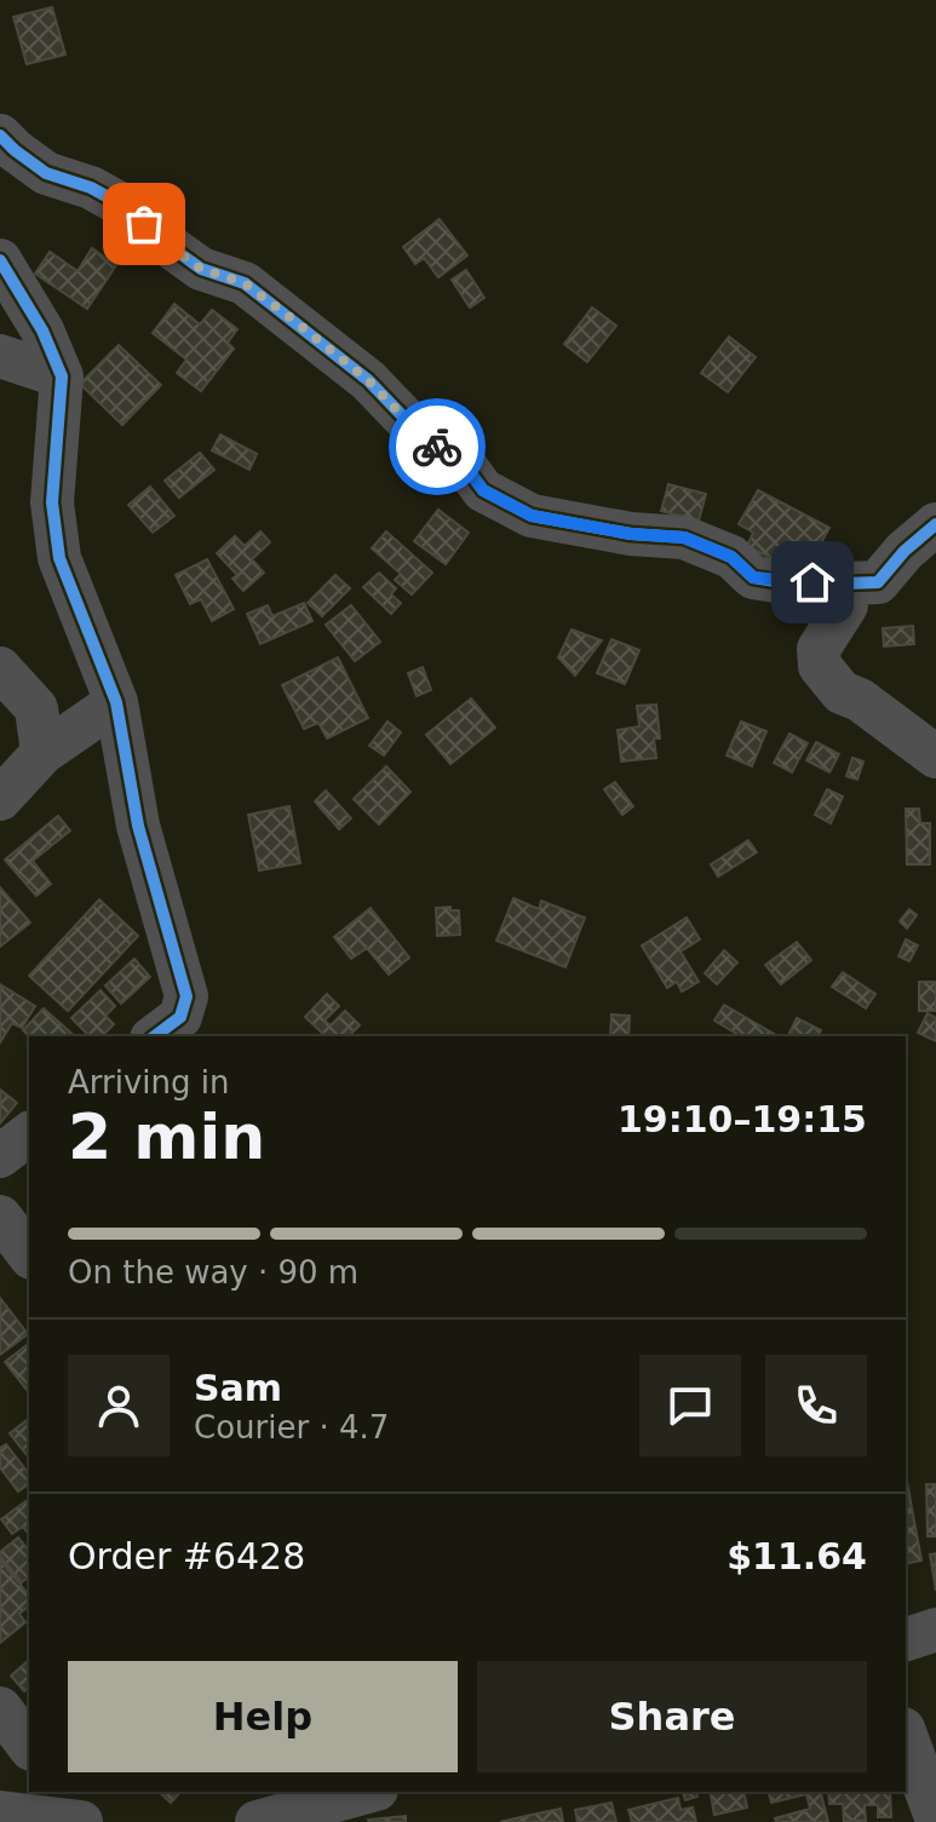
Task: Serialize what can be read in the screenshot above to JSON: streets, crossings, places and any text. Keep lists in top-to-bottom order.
{
  "page": {
    "heading": ["2 min", "Arriving in", "19:10–19:15"],
    "panel": [
      "Sam",
      "Courier · 4.7",
      "Order #6428",
      "$11.64"
    ],
    "bar": "On the way · 90 m",
    "buttons": ["Help", "Share"]
  }
}
